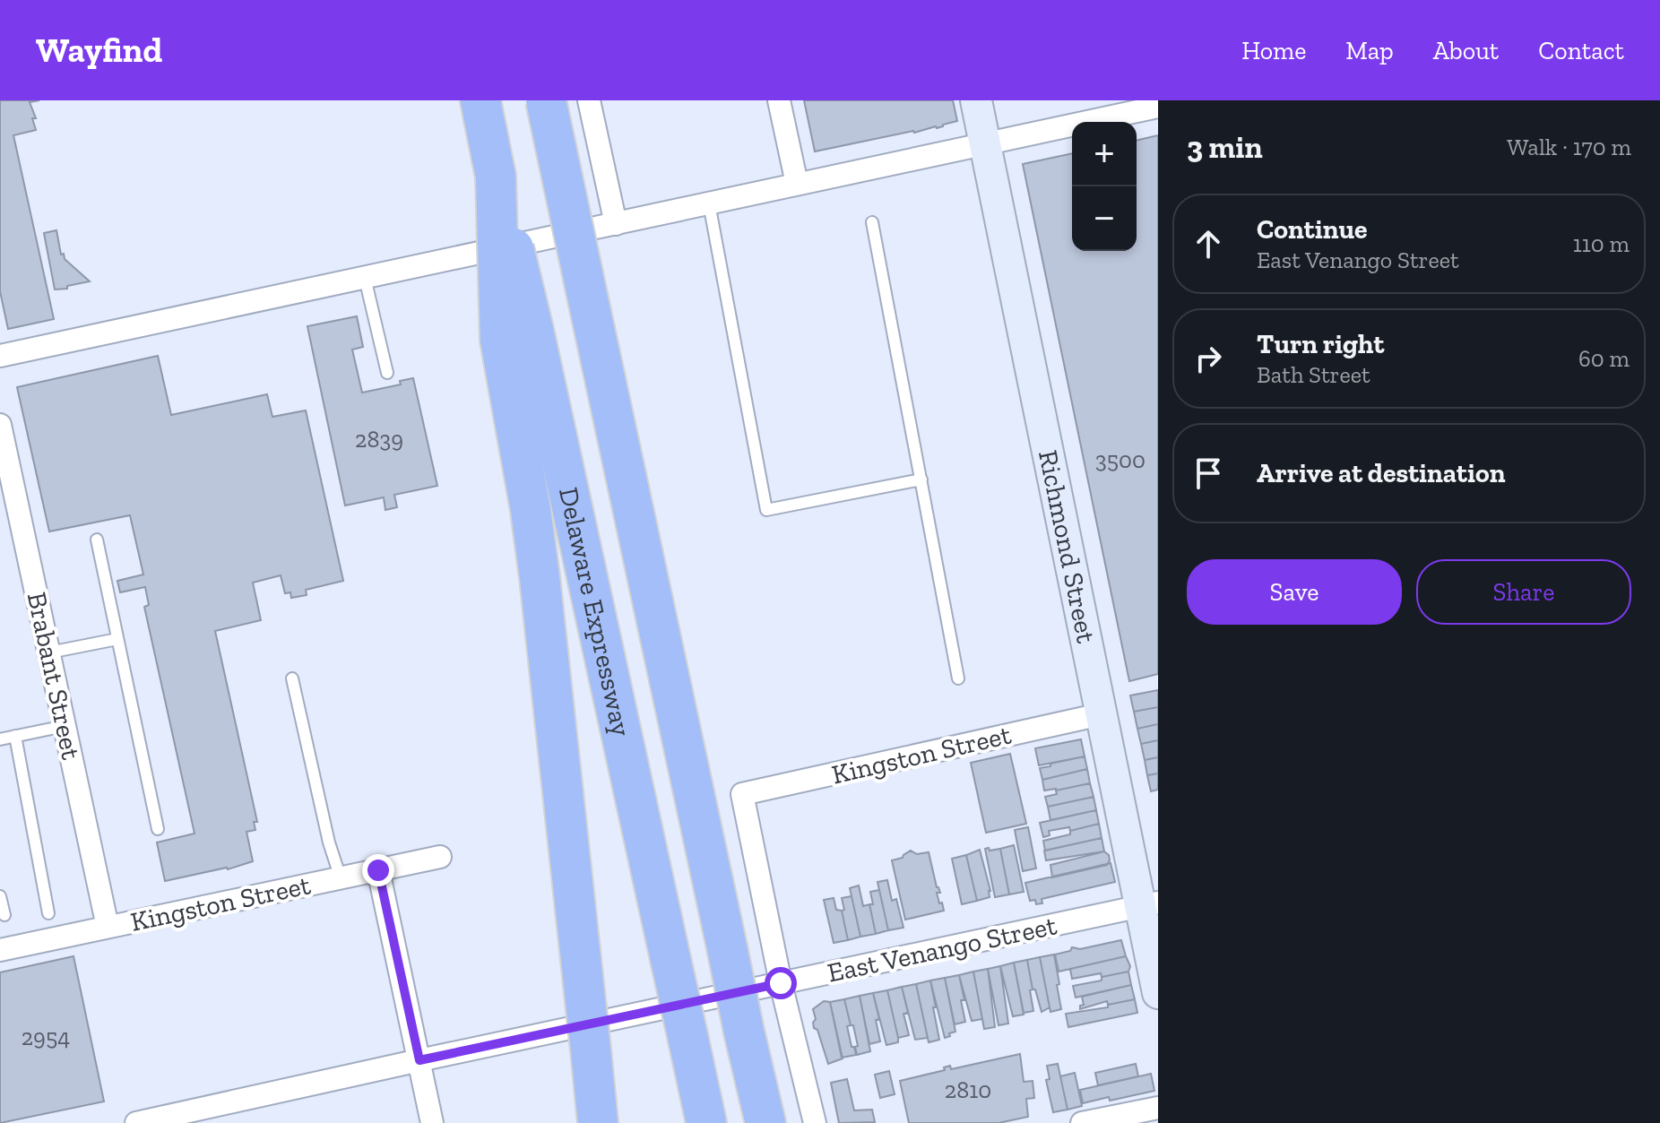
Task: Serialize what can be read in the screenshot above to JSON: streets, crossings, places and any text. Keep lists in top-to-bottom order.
{
  "streets": {
    "highway": ["Delaware Expressway"],
    "main road": ["Richmond Street"],
    "street": ["Brabant Street", "Kingston Street", "East Venango Street"]
  },
  "crossings": [
    ["Richmond Street", "Kingston Street"],
    ["Richmond Street", "East Venango Street"],
    ["Brabant Street", "Kingston Street"],
    ["Kingston Street", "East Venango Street"]
  ],
  "house_numbers": [
    "2839",
    "3500",
    "2954",
    "2810"
  ],
  "page": {
    "header": "Wayfind",
    "nav": [
      "Home",
      "Map",
      "About",
      "Contact"
    ],
    "heading": ["3 min", "Walk · 170 m"],
    "map_buttons": ["+", "−"],
    "list": [
      ["Continue", "East Venango Street", "110 m"],
      ["Turn right", "Bath Street", "60 m"],
      "Arrive at destination"
    ],
    "buttons": ["Save", "Share"]
  }
}
